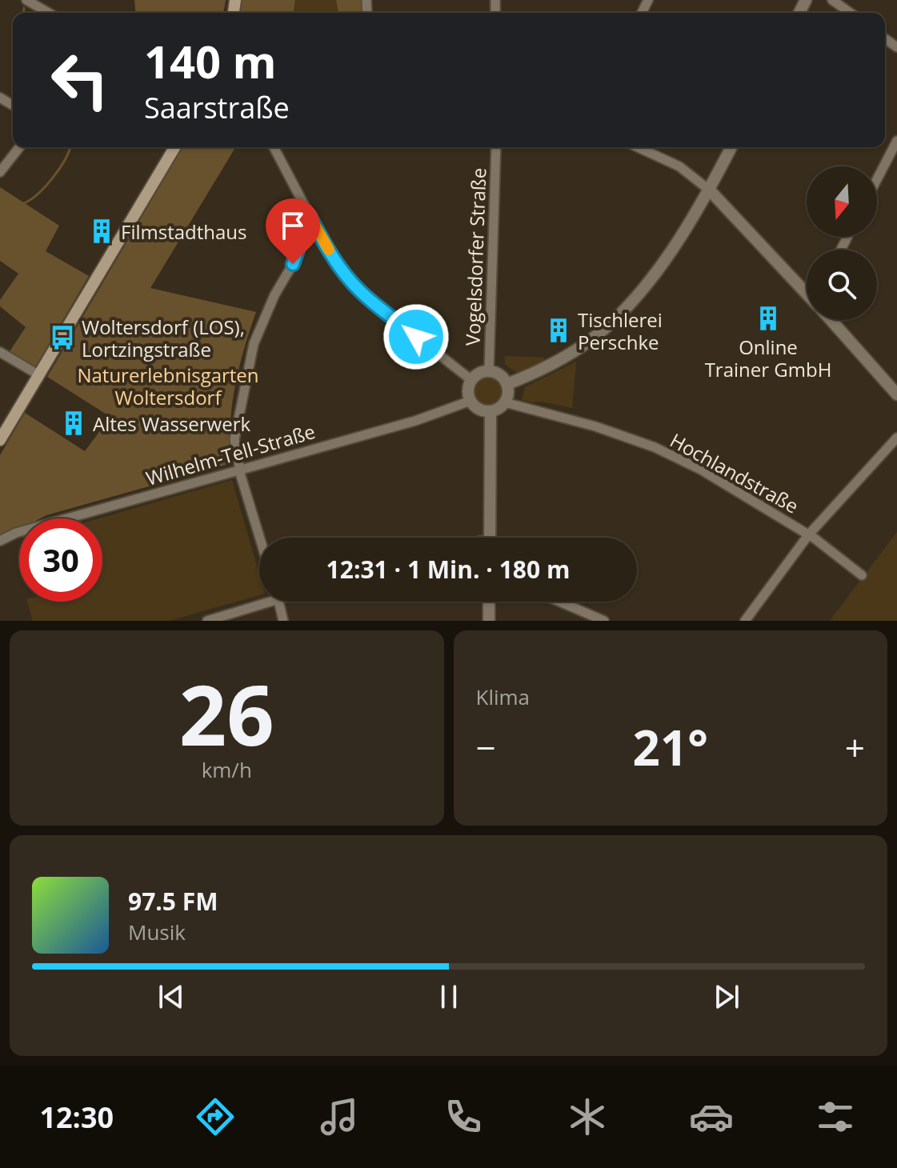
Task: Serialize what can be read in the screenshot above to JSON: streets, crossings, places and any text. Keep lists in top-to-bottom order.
{
  "streets": {
    "street": ["Vogelsdorfer Straße", "Wilhelm-Tell-Straße", "Hochlandstraße"]
  },
  "crossings": [
    ["Vogelsdorfer Straße", "Wilhelm-Tell-Straße"],
    ["Vogelsdorfer Straße", "Hochlandstraße"],
    ["Wilhelm-Tell-Straße", "Hochlandstraße"]
  ],
  "parks": ["Naturerlebnisgarten Woltersdorf"],
  "places": {
    "building": [
      "Filmstadthaus",
      "Online Trainer GmbH",
      "Tischlerei Perschke",
      "Altes Wasserwerk"
    ],
    "bus stop": ["Woltersdorf (LOS), Lortzingstraße"]
  },
  "north": "bottom",
  "page": {
    "turn": ["140 m", "Saarstraße"],
    "limit": "30",
    "trip": "12:31 · 1 Min. · 180 m",
    "tile": [
      ["26", "km/h"],
      "Klima"
    ],
    "heat": ["−", "21°", "+"],
    "song": ["97.5 FM", "Musik"],
    "tabs": "12:30"
  }
}
